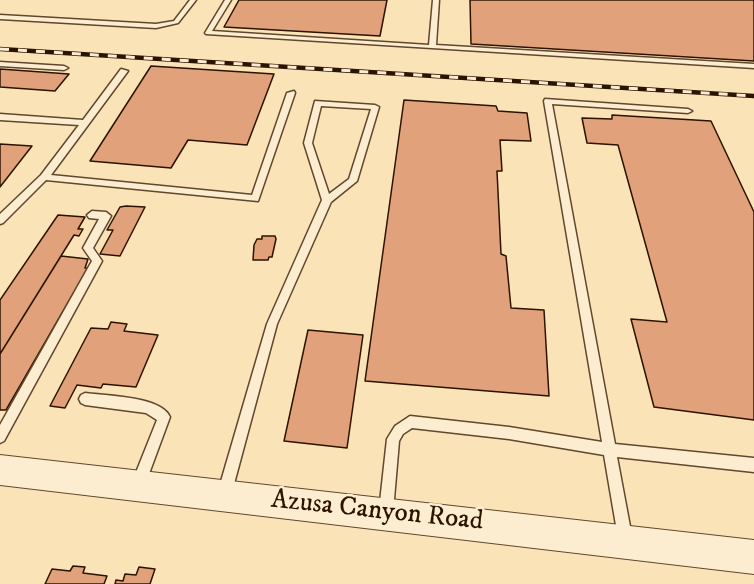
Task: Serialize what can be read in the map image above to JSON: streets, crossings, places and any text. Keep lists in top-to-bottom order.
{
  "streets": {
    "street": ["Azusa Canyon Road"]
  }
}
